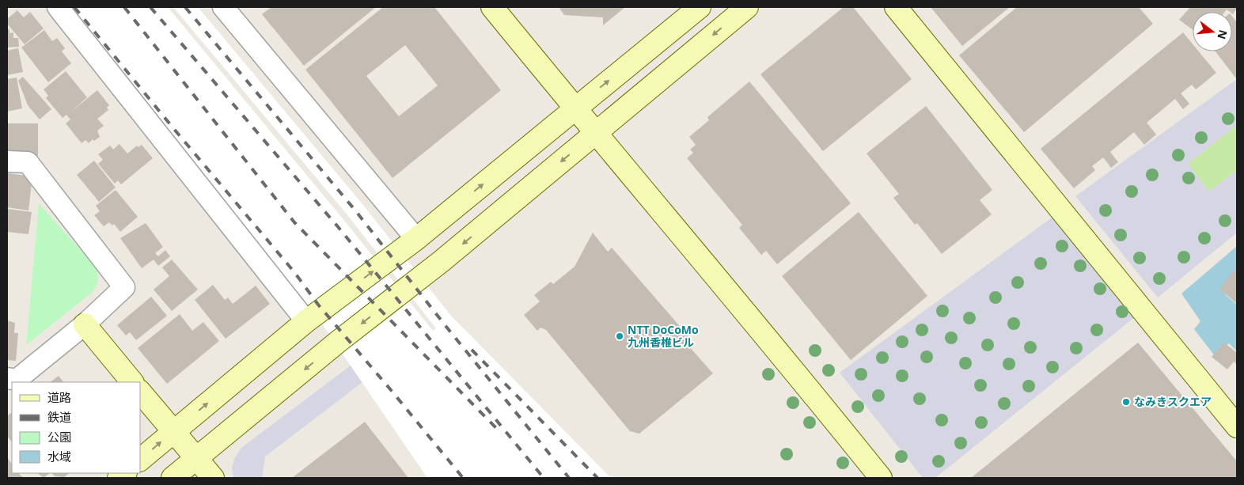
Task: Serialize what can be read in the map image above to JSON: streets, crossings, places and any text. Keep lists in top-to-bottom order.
{
  "places": ["NTT DoCoMo 九州香椎ビル", "なみきスクエア"],
  "legend": [
    "道路",
    "鉄道",
    "公園",
    "水域"
  ],
  "north": "right"
}
